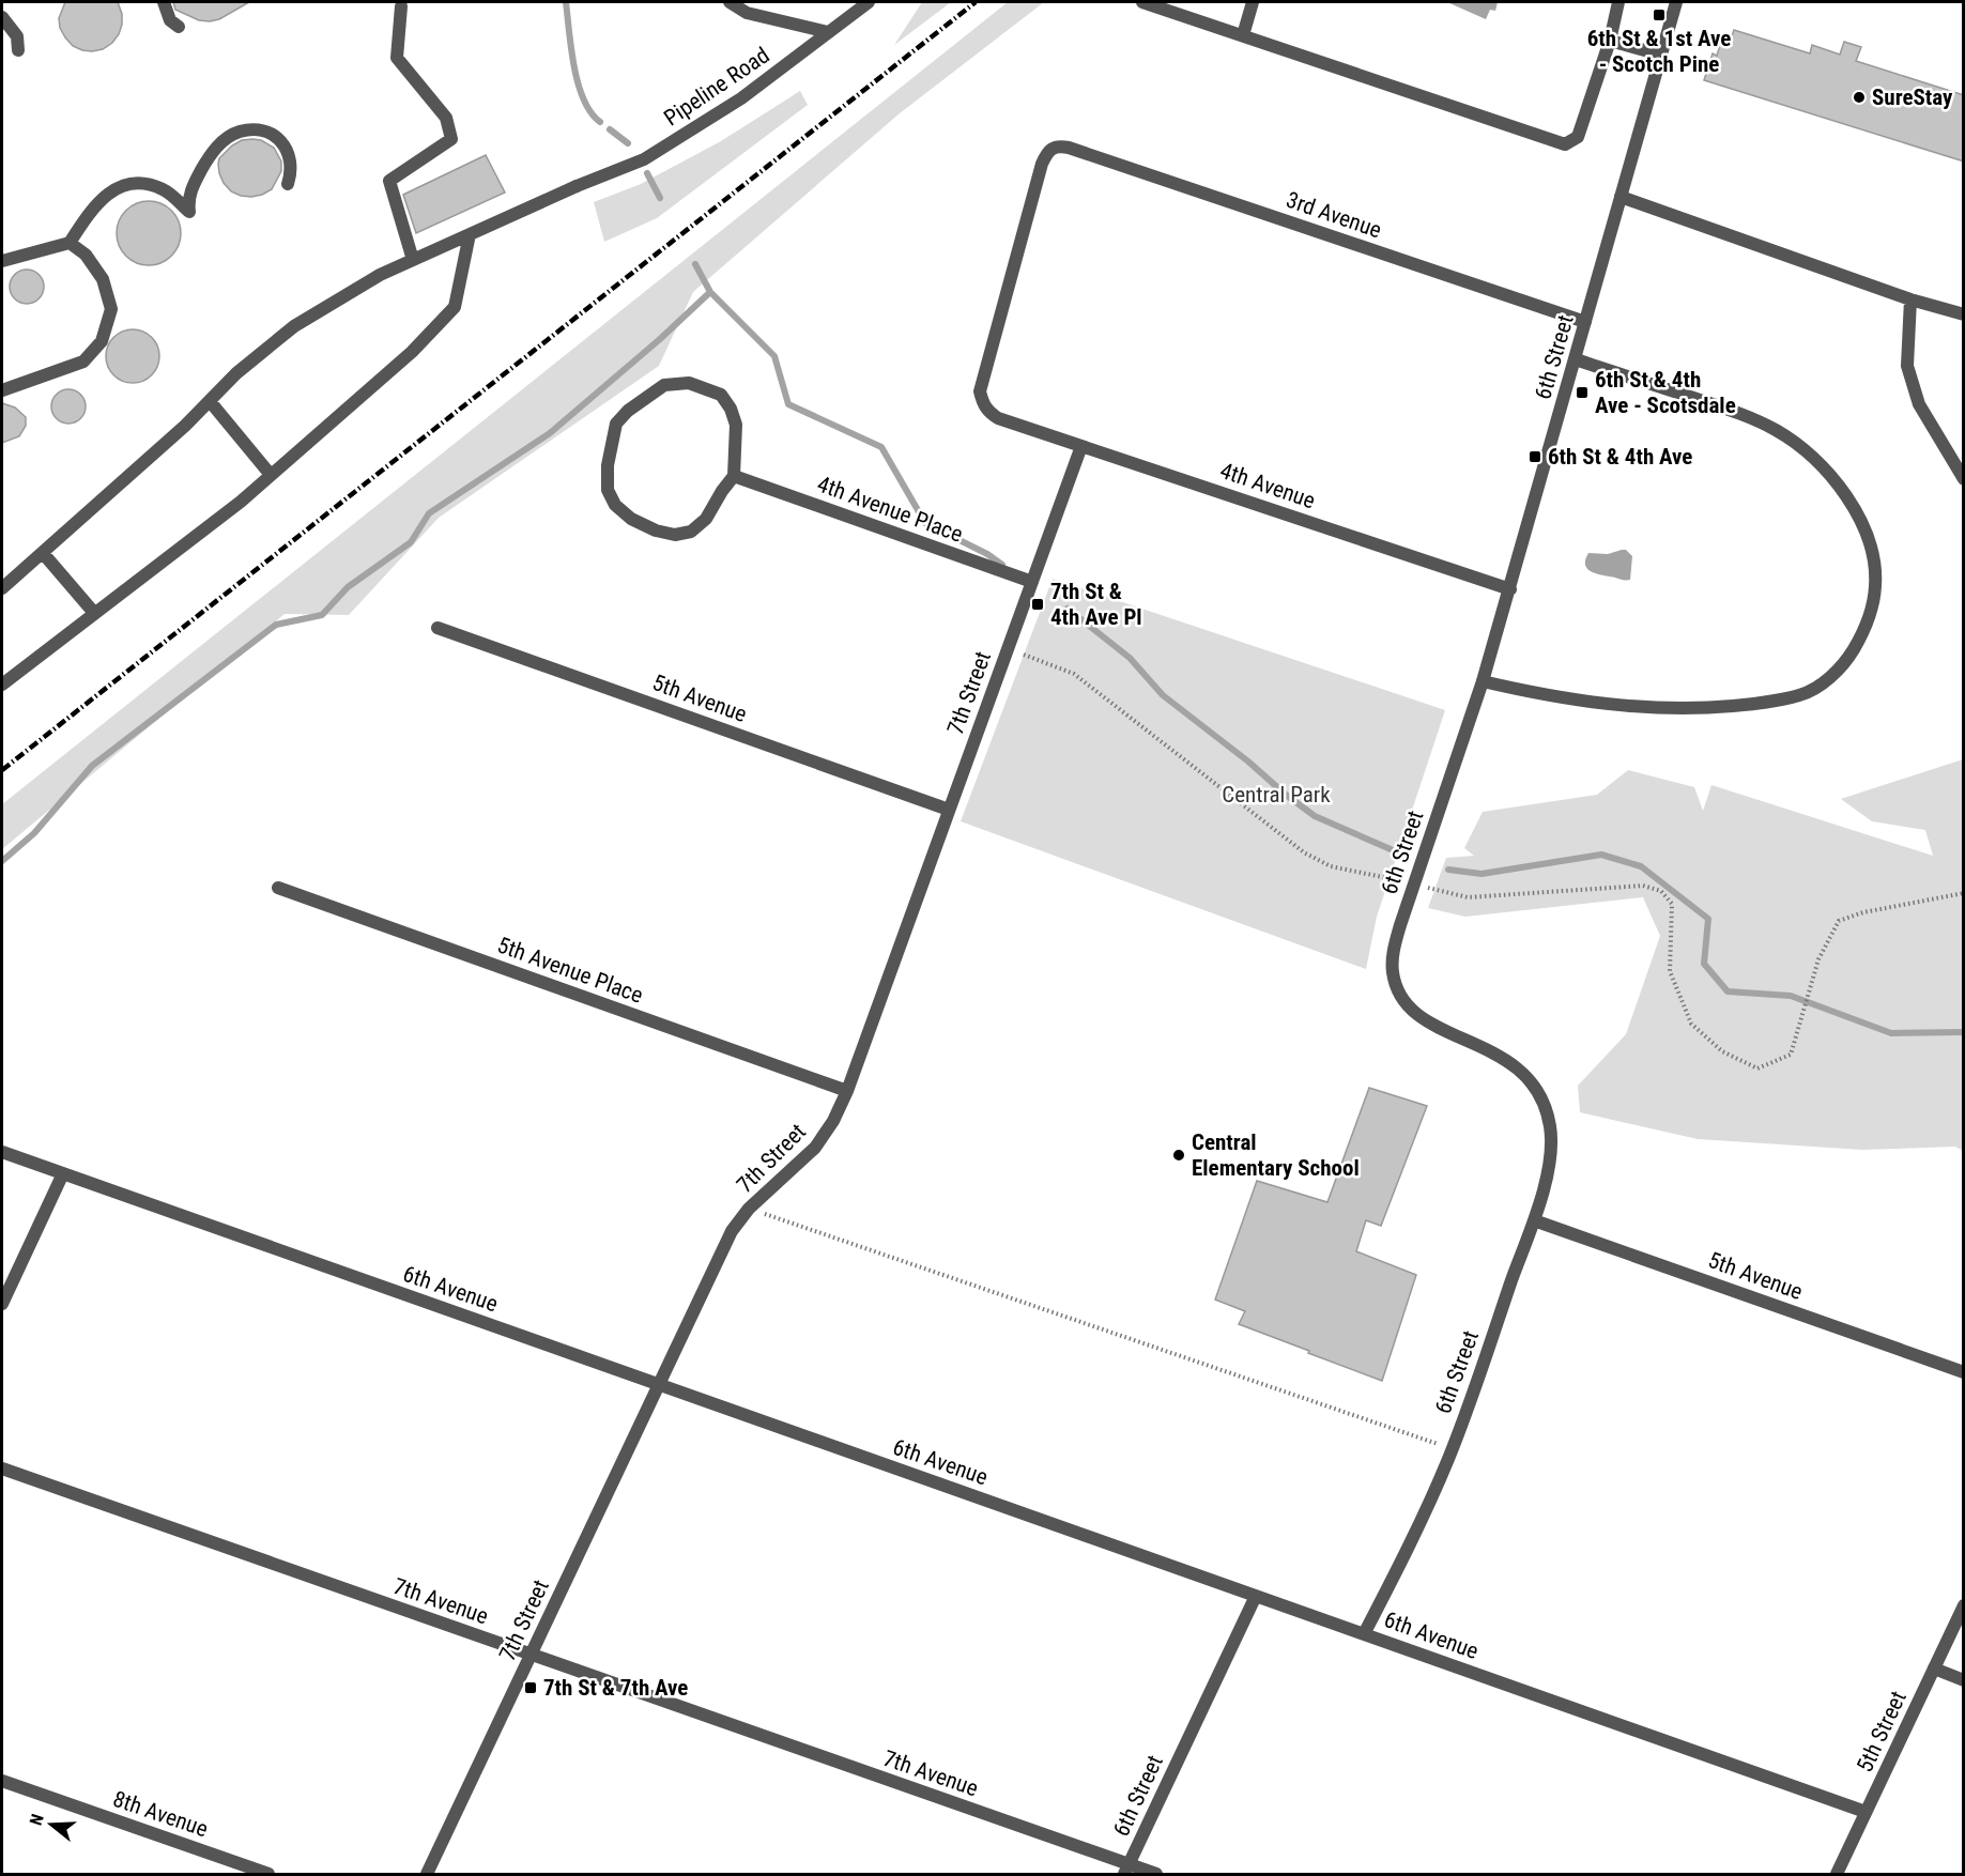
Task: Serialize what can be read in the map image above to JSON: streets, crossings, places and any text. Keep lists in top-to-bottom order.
{
  "streets": {
    "street": [
      "Pipeline Road",
      "3rd Avenue",
      "6th Street",
      "4th Avenue",
      "4th Avenue Place",
      "7th Street",
      "5th Avenue",
      "5th Avenue Place",
      "6th Avenue",
      "7th Avenue",
      "5th Street",
      "8th Avenue"
    ]
  },
  "crossings": [
    ["3rd Avenue", "6th Street"],
    ["3rd Avenue", "4th Avenue"],
    ["6th Street", "4th Avenue"],
    ["6th Street", "5th Avenue"],
    ["6th Street", "6th Avenue"],
    ["6th Street", "7th Avenue"],
    ["4th Avenue", "7th Street"],
    ["4th Avenue Place", "7th Street"],
    ["7th Street", "5th Avenue"],
    ["7th Street", "5th Avenue Place"],
    ["7th Street", "6th Avenue"],
    ["7th Street", "7th Avenue"],
    ["6th Avenue", "5th Street"]
  ],
  "parks": ["Central Park"],
  "places": {
    "transit": [
      "6th St & 1st Ave - Scotch Pine",
      "6th St & 4th Ave - Scotsdale",
      "6th St & 4th Ave",
      "7th St & 4th Ave Pl",
      "7th St & 7th Ave"
    ],
    "other": ["SureStay", "Central Elementary School"]
  },
  "north": "left"
}
